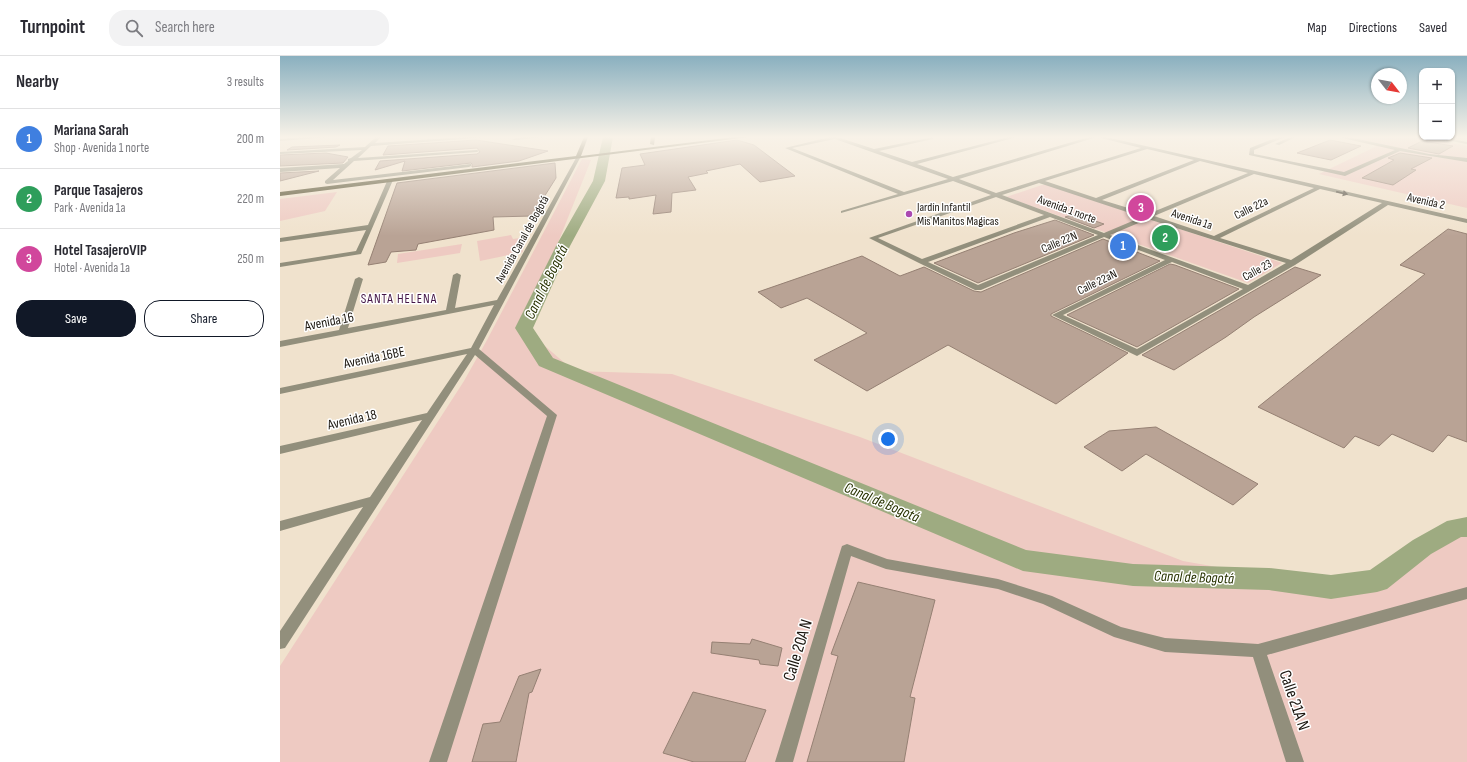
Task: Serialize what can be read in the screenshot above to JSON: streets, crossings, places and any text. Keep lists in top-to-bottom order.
{
  "streets": {
    "street": [
      "Avenida 2",
      "Calle 22a",
      "Avenida 1 norte",
      "Avenida 1a",
      "Avenida Canal de Bogotá",
      "Calle 22N",
      "Calle 23",
      "Calle 22aN",
      "Avenida 16",
      "Avenida 16BE",
      "Avenida 18",
      "Calle 20A N",
      "Calle 21A N"
    ]
  },
  "crossings": [
    ["Avenida 2", "Calle 22a"],
    ["Avenida 2", "Calle 22N"],
    ["Avenida 2", "Calle 23"],
    ["Calle 22a", "Avenida 1a"],
    ["Avenida 1 norte", "Calle 22N"],
    ["Avenida 1 norte", "Calle 23"],
    ["Avenida 1 norte", "Calle 22aN"],
    ["Avenida 1a", "Calle 22N"],
    ["Avenida 1a", "Calle 23"],
    ["Avenida Canal de Bogotá", "Avenida 16"],
    ["Avenida Canal de Bogotá", "Avenida 16BE"],
    ["Avenida Canal de Bogotá", "Avenida 18"],
    ["Calle 23", "Calle 22aN"],
    ["Calle 20A N", "Calle 21A N"]
  ],
  "districts": ["SANTA HELENA"],
  "water": ["Canal de Bogotá"],
  "places": ["Jardín Infantil Mis Manitos Magicas"],
  "north": "bottom right",
  "page": {
    "header": "Turnpoint",
    "search": "Search here",
    "nav": ["Map", "Directions", "Saved"],
    "heading": ["Nearby", "3 results"],
    "map_buttons": ["+", "−"],
    "list": [
      {
        "mark": "1",
        "name": "Mariana Sarah",
        "note": "Shop · Avenida 1 norte",
        "value": "200 m"
      },
      {
        "mark": "2",
        "name": "Parque Tasajeros",
        "note": "Park · Avenida 1a",
        "value": "220 m"
      },
      {
        "mark": "3",
        "name": "Hotel TasajeroVIP",
        "note": "Hotel · Avenida 1a",
        "value": "250 m"
      }
    ],
    "pins": ["3", "2", "1"],
    "buttons": ["Save", "Share"]
  }
}
